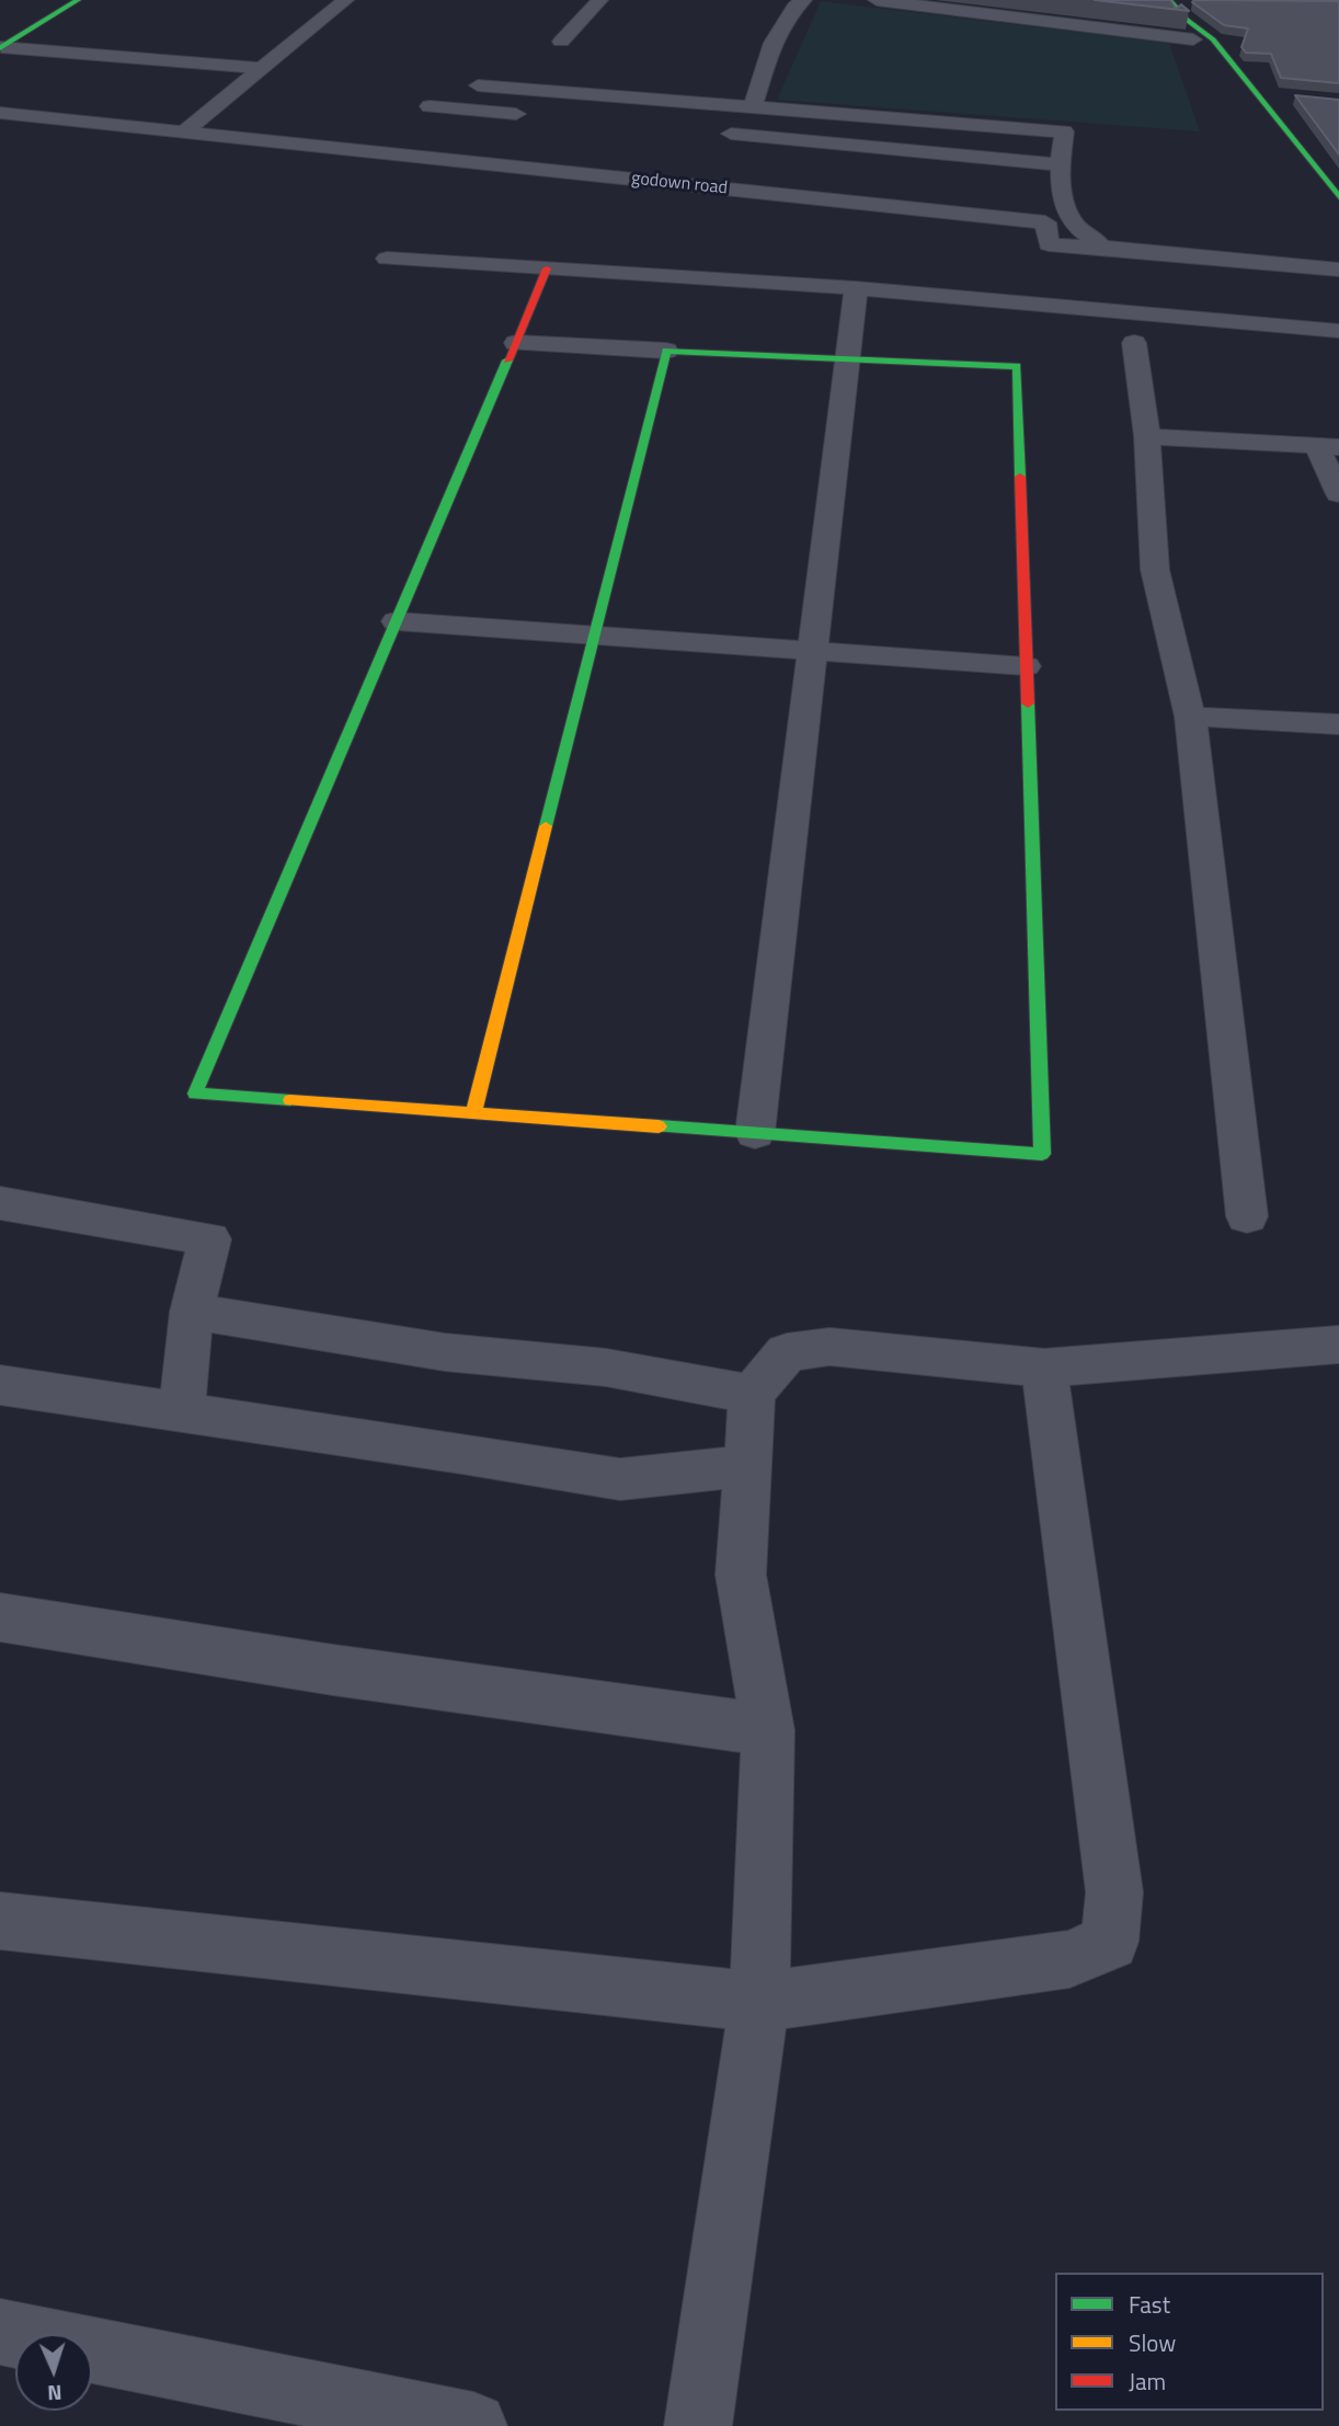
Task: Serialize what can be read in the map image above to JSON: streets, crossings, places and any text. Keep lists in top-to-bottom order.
{
  "streets": {
    "street": ["godown road"]
  },
  "legend": ["Fast", "Slow", "Jam"],
  "north": "bottom"
}
